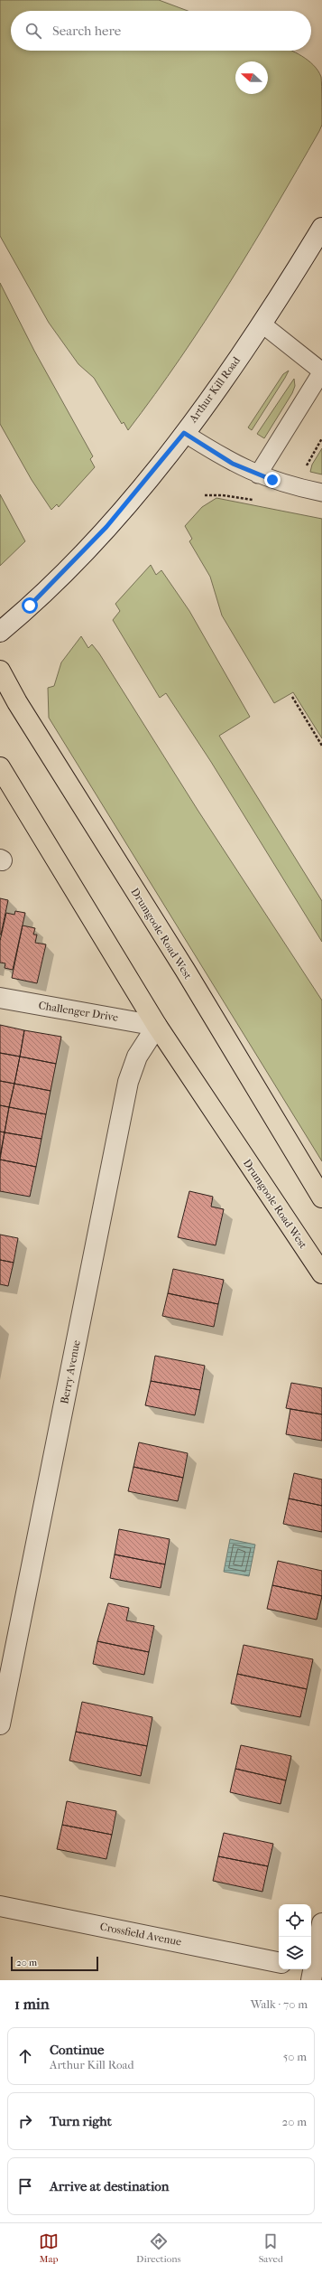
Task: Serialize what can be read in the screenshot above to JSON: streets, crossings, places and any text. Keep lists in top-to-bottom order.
{
  "streets": {
    "main road": ["Drumgoole Road West"],
    "street": [
      "Arthur Kill Road",
      "Challenger Drive",
      "Berry Avenue",
      "Crossfield Avenue"
    ]
  },
  "crossings": [
    ["Drumgoole Road West", "Challenger Drive"],
    ["Drumgoole Road West", "Berry Avenue"],
    ["Challenger Drive", "Berry Avenue"]
  ],
  "scale_bar": "20 m",
  "north": "left",
  "page": {
    "search": "Search here",
    "scale": "20 m",
    "heading": ["1 min", "Walk · 70 m"],
    "list": [
      ["Continue", "Arthur Kill Road", "50 m"],
      ["Turn right", "20 m"],
      "Arrive at destination"
    ],
    "nav": ["Map", "Directions", "Saved"]
  }
}
